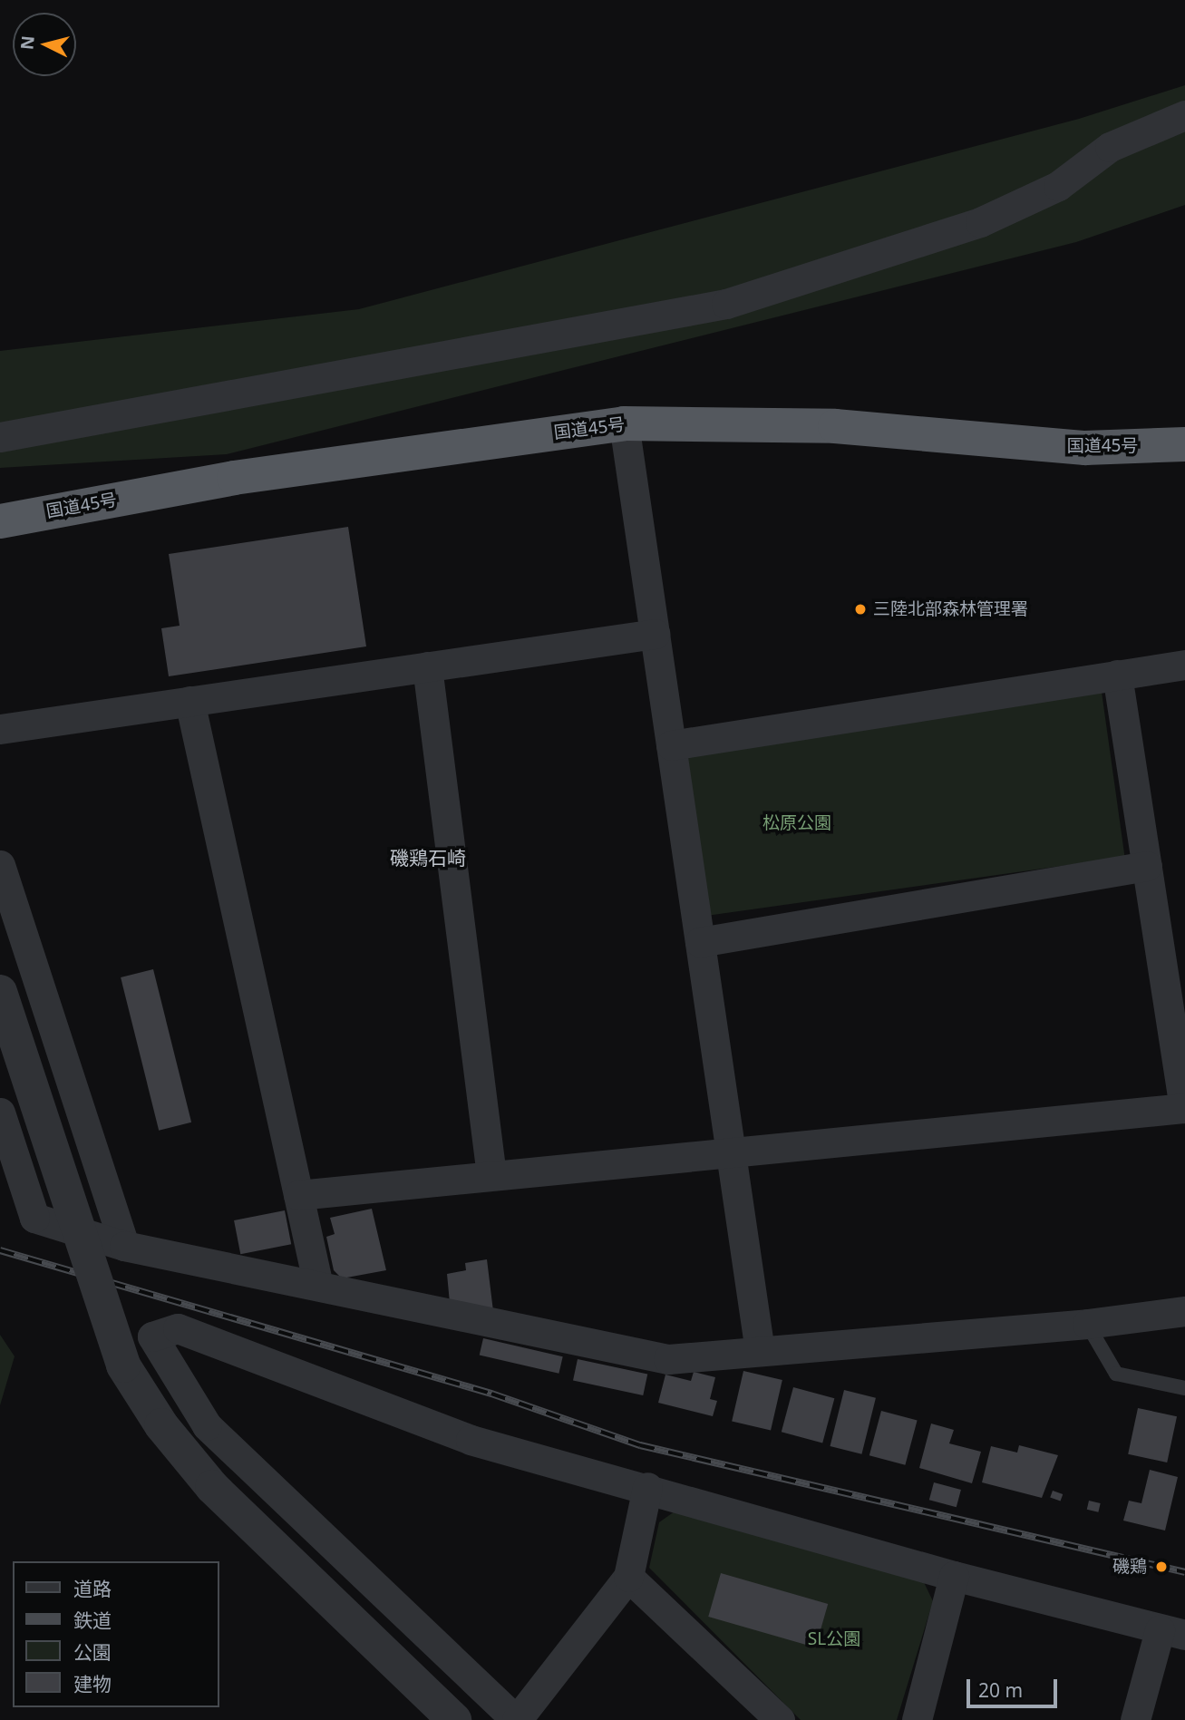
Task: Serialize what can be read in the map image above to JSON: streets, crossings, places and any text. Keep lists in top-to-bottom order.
{
  "streets": {
    "highway": ["国道45号"]
  },
  "districts": ["磯鶏石崎"],
  "parks": ["松原公園", "SL公園"],
  "places": ["三陸北部森林管理署", "磯鶏"],
  "legend": [
    "道路",
    "鉄道",
    "公園",
    "建物"
  ],
  "scale_bar": "20 m",
  "north": "left"
}
